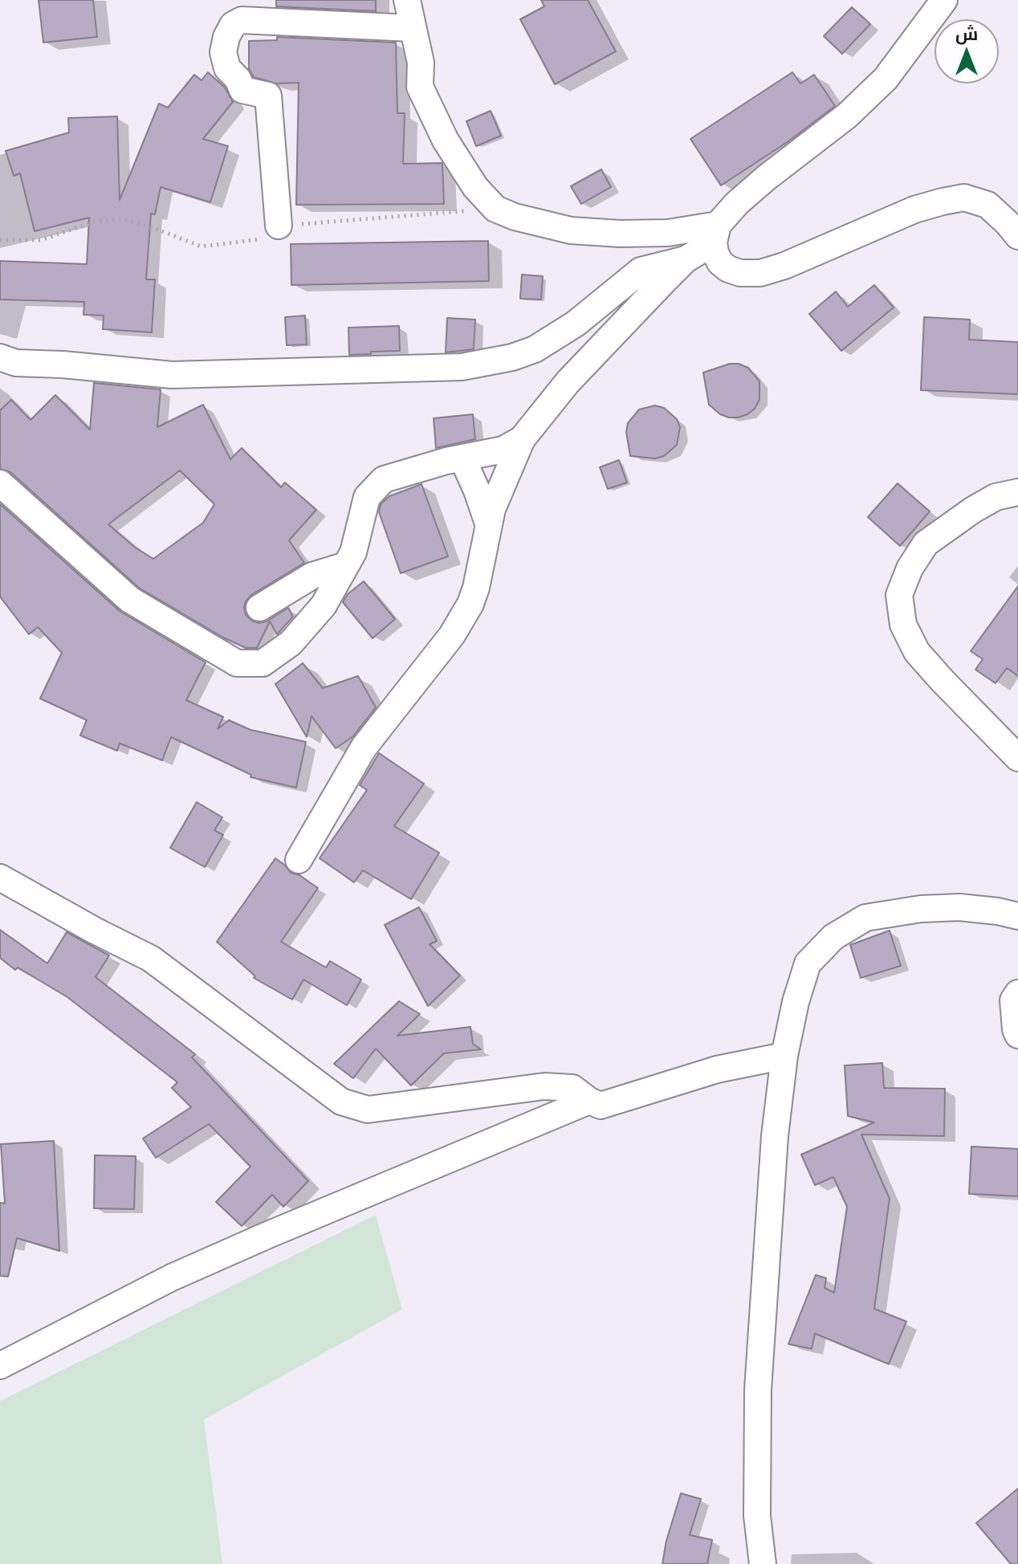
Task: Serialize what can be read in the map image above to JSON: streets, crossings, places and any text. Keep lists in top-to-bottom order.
{
  "north": "top"
}
